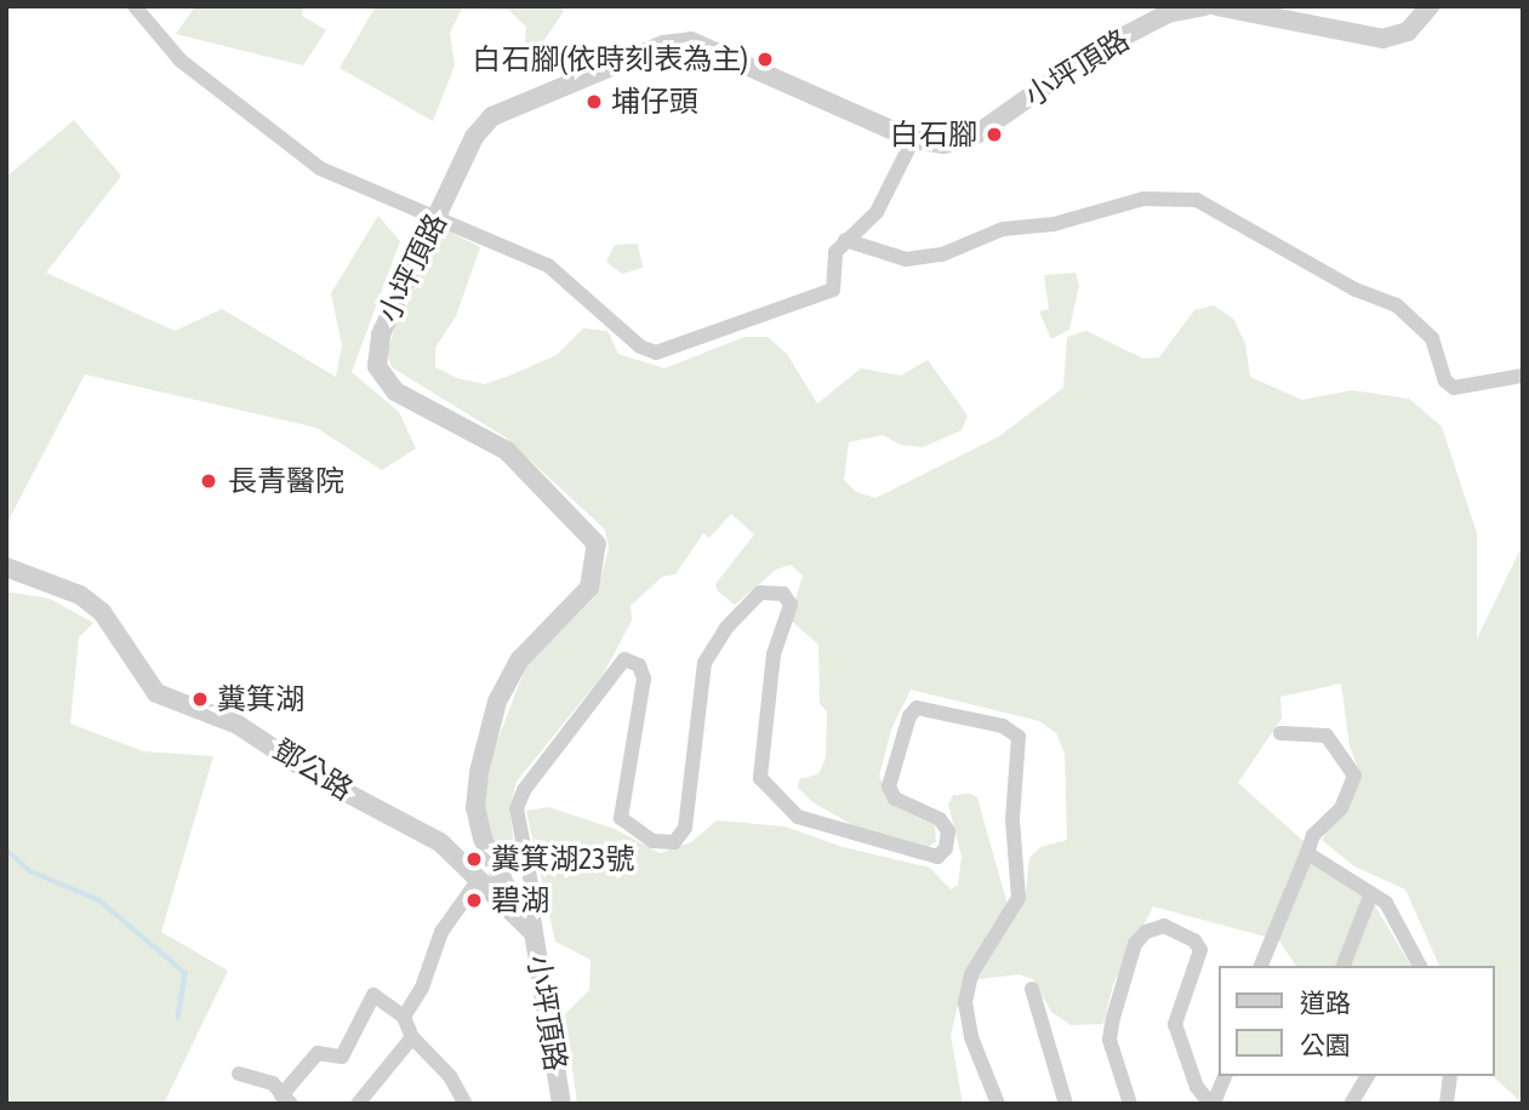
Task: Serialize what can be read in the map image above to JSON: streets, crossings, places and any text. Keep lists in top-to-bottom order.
{
  "streets": {
    "street": ["小坪頂路", "鄧公路"]
  },
  "crossings": [
    ["小坪頂路", "鄧公路"]
  ],
  "places": [
    "白石腳(依時刻表為主)",
    "埔仔頭",
    "白石腳",
    "長青醫院",
    "糞箕湖",
    "糞箕湖23號",
    "碧湖"
  ],
  "legend": ["道路", "公園"]
}
